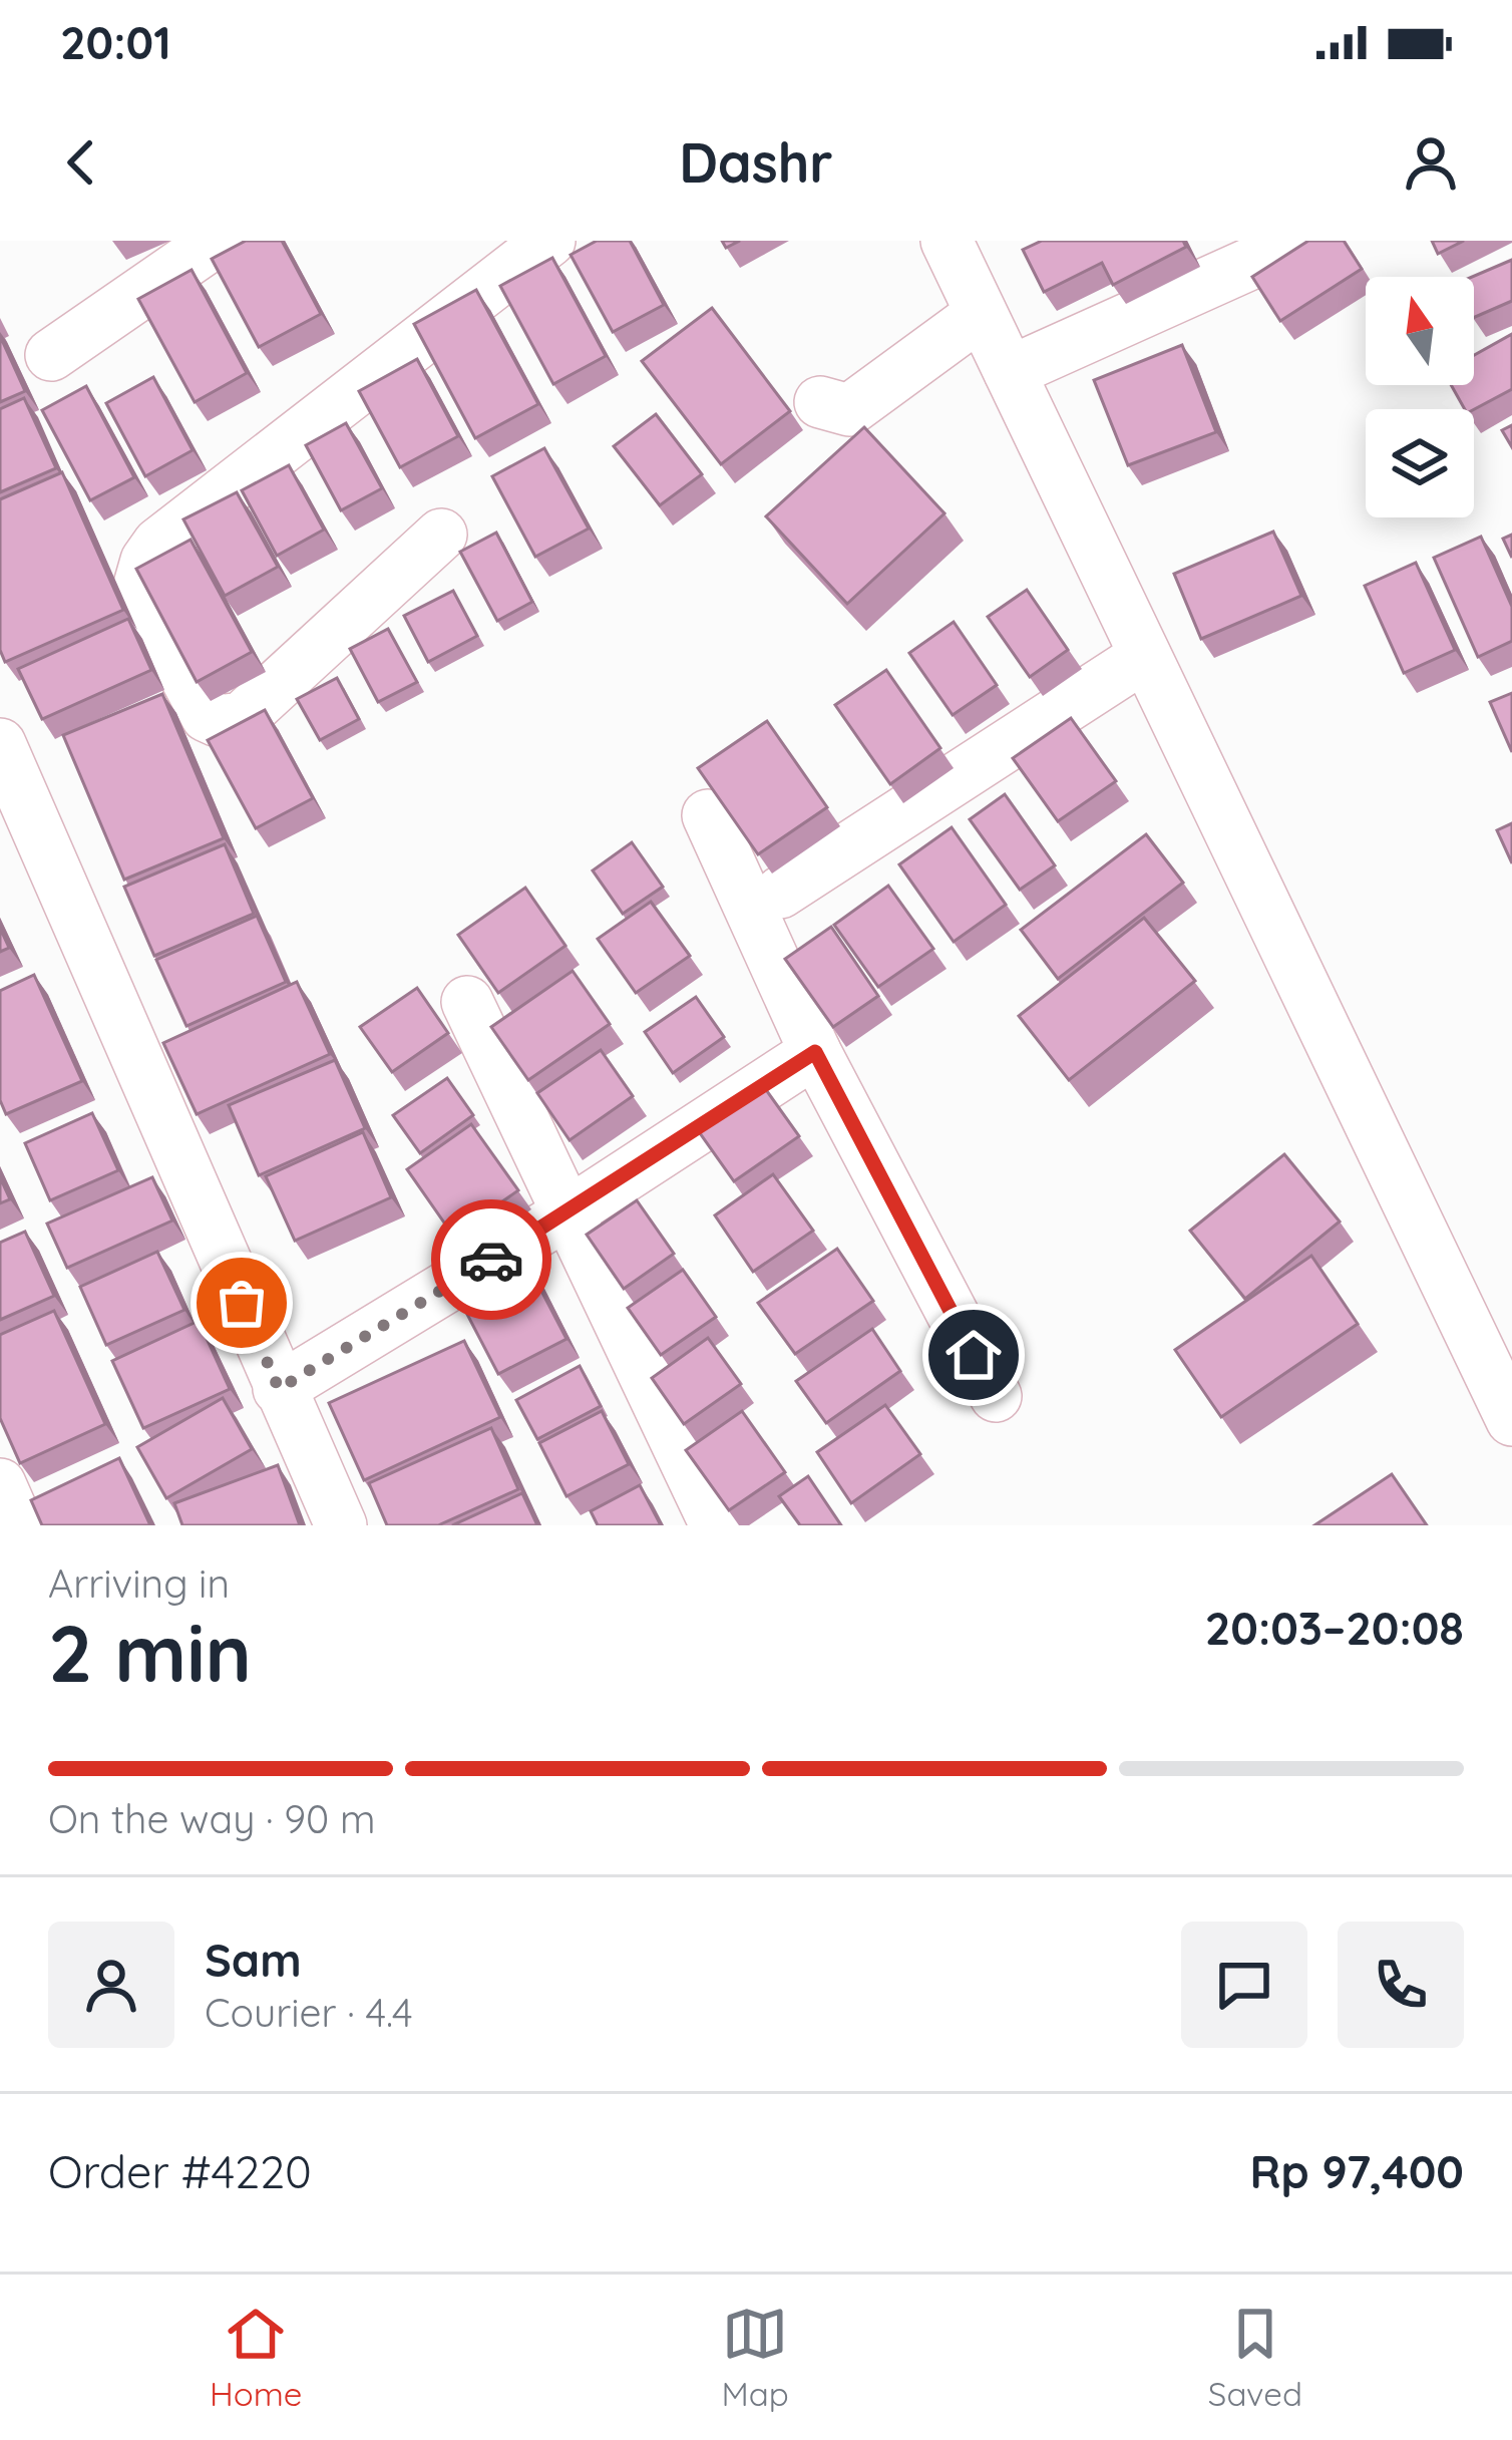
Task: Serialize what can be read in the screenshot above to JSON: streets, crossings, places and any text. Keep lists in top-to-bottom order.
{
  "north": "top",
  "page": {
    "status": "20:01",
    "header": "Dashr",
    "heading": ["2 min", "Arriving in", "20:03–20:08"],
    "panel": [
      "Sam",
      "Courier · 4.4",
      "Order #4220",
      "Rp 97,400"
    ],
    "bar": "On the way · 90 m",
    "tabs": ["Home", "Map", "Saved"]
  }
}
